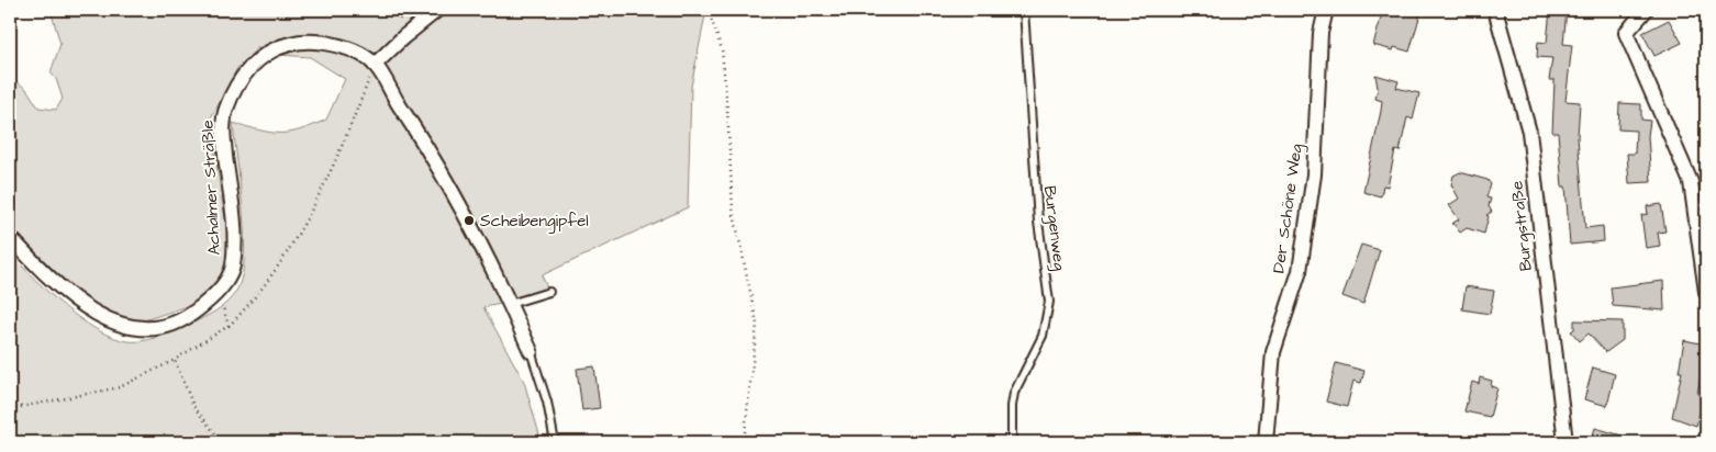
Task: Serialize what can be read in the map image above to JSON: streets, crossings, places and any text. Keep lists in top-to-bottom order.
{
  "streets": {
    "street": ["Achalmer Sträßle", "Der Schöne Weg", "Burgstraße"],
    "lane": ["Burgenweg"]
  },
  "places": ["Scheibengipfel"]
}
